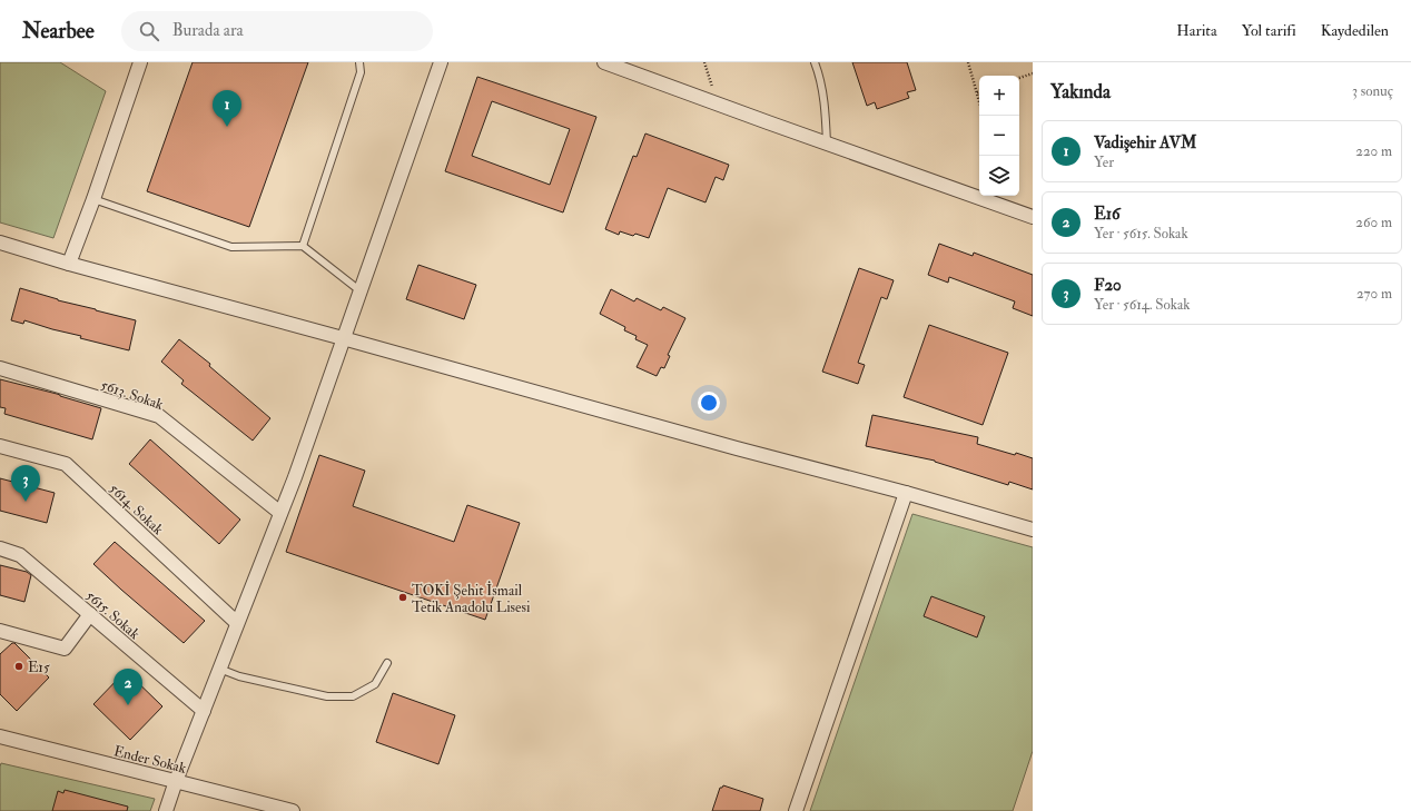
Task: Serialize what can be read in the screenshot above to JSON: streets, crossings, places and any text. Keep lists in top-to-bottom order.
{
  "streets": {
    "street": [
      "5613. Sokak",
      "5614. Sokak",
      "5615. Sokak",
      "Ender Sokak"
    ]
  },
  "places": ["TOKİ Şehit İsmail Tetik Anadolu Lisesi", "E15"],
  "page": {
    "header": "Nearbee",
    "search": "Burada ara",
    "nav": ["Harita", "Yol tarifi", "Kaydedilen"],
    "heading": ["Yakında", "3 sonuç"],
    "map_buttons": ["+", "−"],
    "pins": ["1", "3", "2"],
    "list": [
      {
        "mark": "1",
        "name": "Vadişehir AVM",
        "note": "Yer",
        "value": "220 m"
      },
      {
        "mark": "2",
        "name": "E16",
        "note": "Yer · 5615. Sokak",
        "value": "260 m"
      },
      {
        "mark": "3",
        "name": "F20",
        "note": "Yer · 5614. Sokak",
        "value": "270 m"
      }
    ]
  }
}
